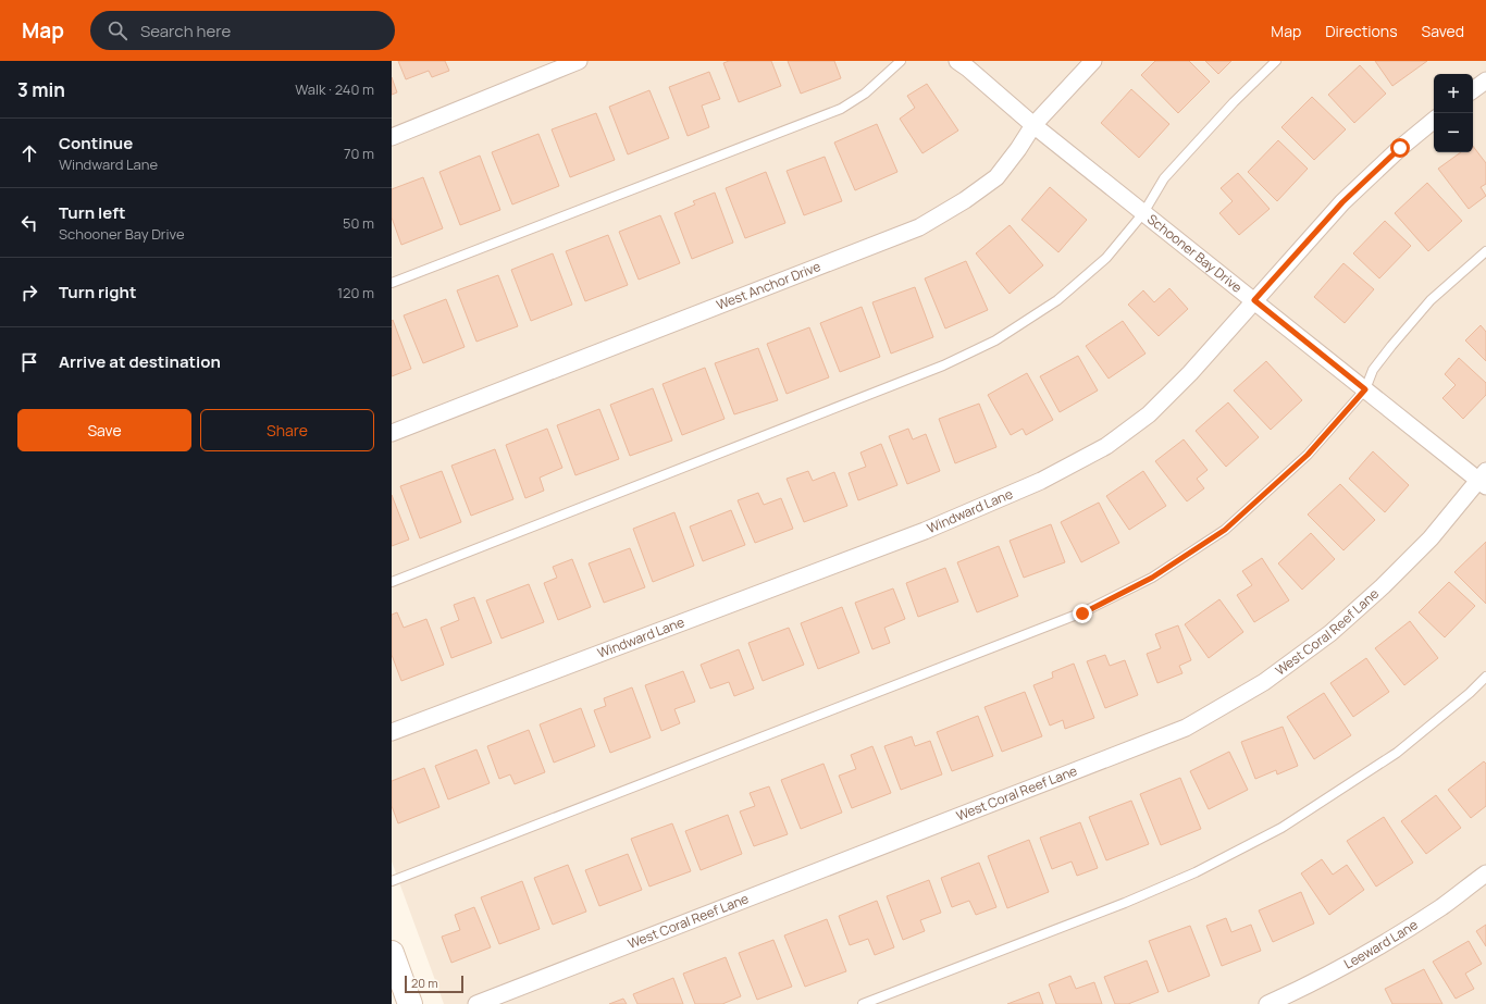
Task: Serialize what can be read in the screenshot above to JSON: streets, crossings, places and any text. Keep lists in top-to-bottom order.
{
  "streets": {
    "street": [
      "Schooner Bay Drive",
      "West Anchor Drive",
      "Windward Lane",
      "West Coral Reef Lane",
      "Leeward Lane"
    ]
  },
  "crossings": [
    ["Schooner Bay Drive", "West Anchor Drive"],
    ["Schooner Bay Drive", "Windward Lane"],
    ["Schooner Bay Drive", "West Coral Reef Lane"]
  ],
  "scale_bar": "20 m",
  "page": {
    "header": "Map",
    "search": "Search here",
    "nav": ["Map", "Directions", "Saved"],
    "heading": ["3 min", "Walk · 240 m"],
    "map_buttons": ["+", "−"],
    "list": [
      ["Continue", "Windward Lane", "70 m"],
      ["Turn left", "Schooner Bay Drive", "50 m"],
      ["Turn right", "120 m"],
      "Arrive at destination"
    ],
    "buttons": ["Save", "Share"],
    "scale": "20 m"
  }
}
